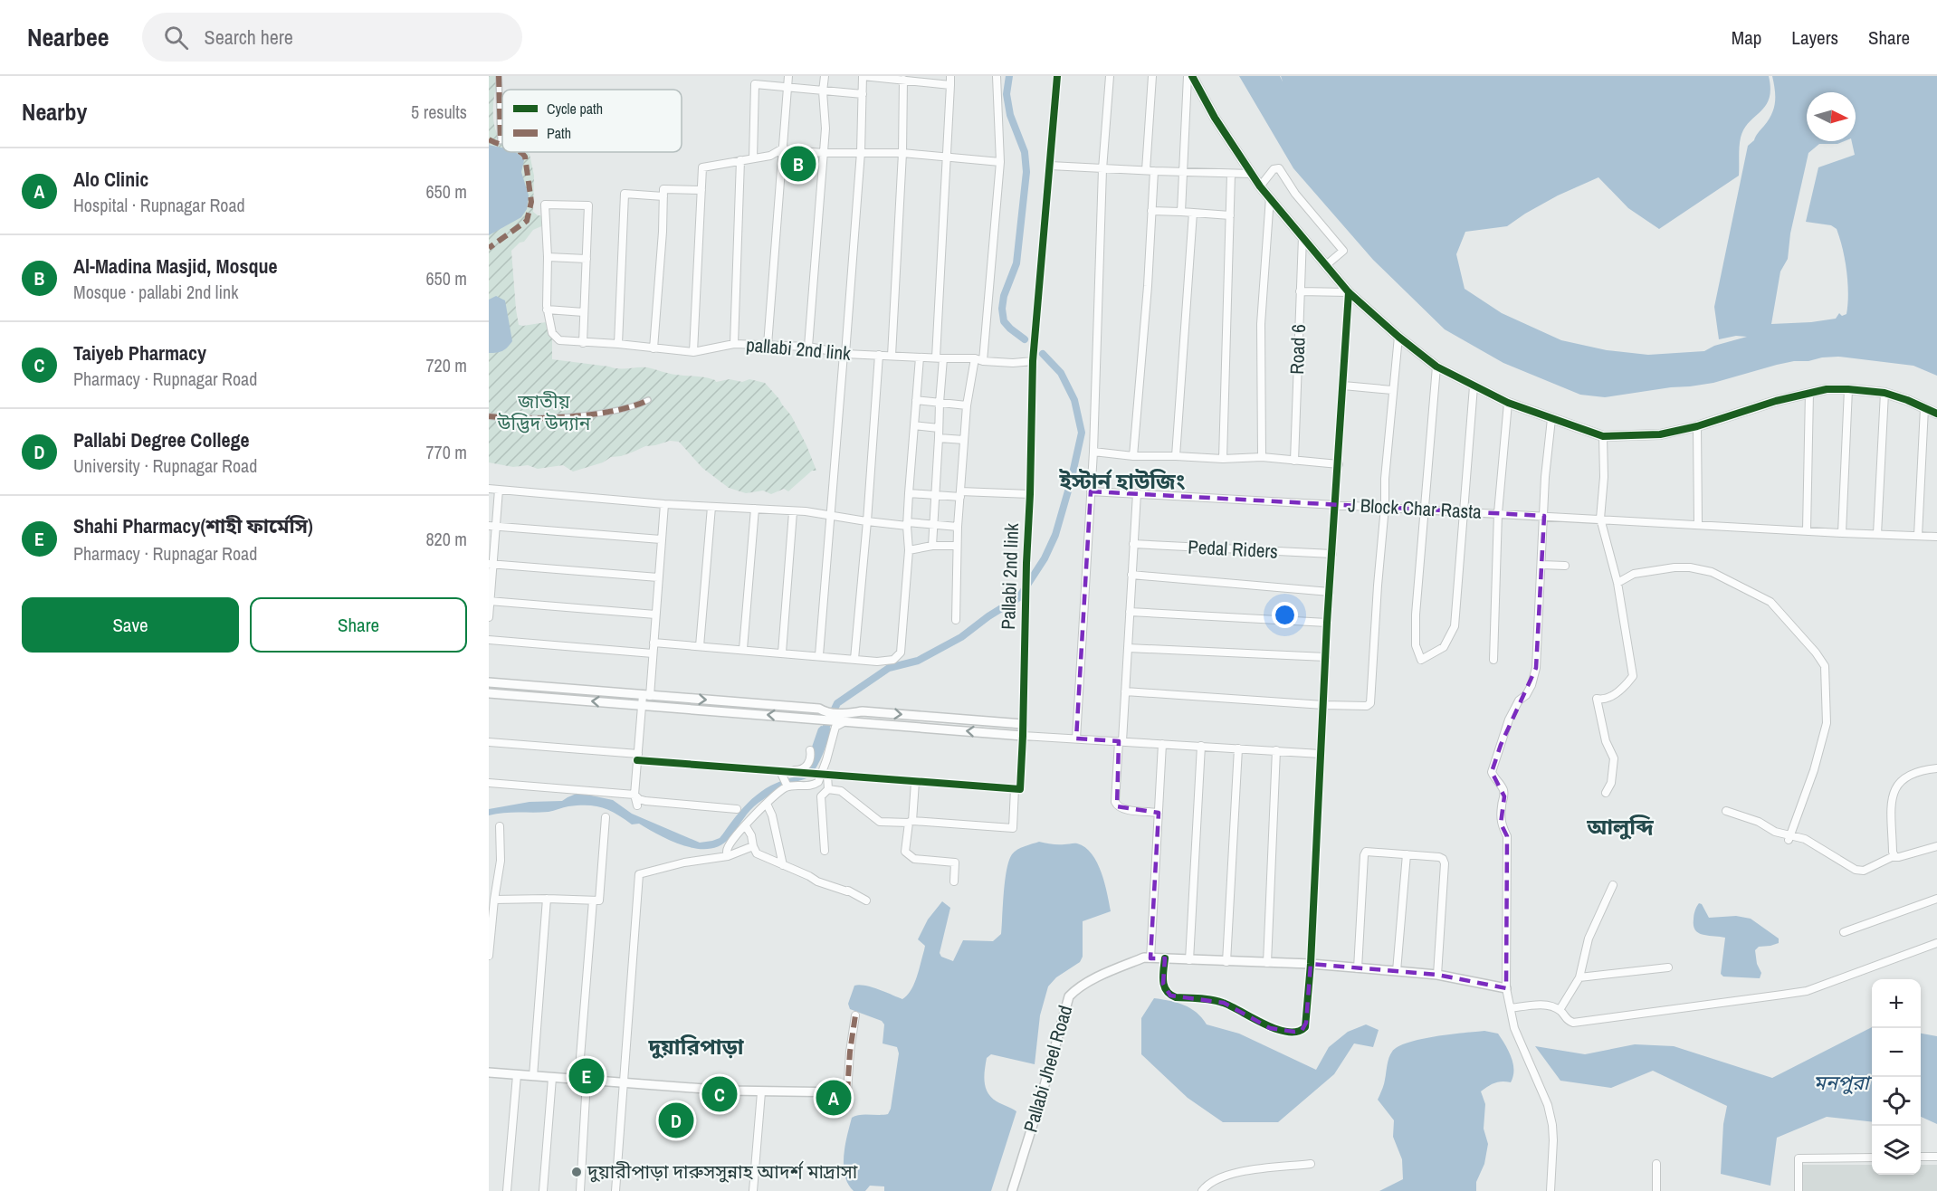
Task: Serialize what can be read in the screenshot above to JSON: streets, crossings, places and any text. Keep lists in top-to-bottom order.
{
  "streets": {
    "street": [
      "pallabi 2nd link",
      "Road 6",
      "J Block Char Rasta",
      "Pedal Riders",
      "Pallabi 2nd link",
      "Pallabi Jheel Road"
    ]
  },
  "crossings": [
    ["pallabi 2nd link", "Pallabi 2nd link"]
  ],
  "districts": ["ইস্টার্ন হাউজিং", "আলুব্দি", "দুয়ারিপাড়া"],
  "water": ["মনপুরা"],
  "parks": ["জাতীয় উদ্ভিদ উদ্যান"],
  "places": ["দুয়ারীপাড়া দারুসসুন্নাহ আদর্শ মাদ্রাসা"],
  "legend": ["Cycle path", "Path"],
  "north": "right",
  "page": {
    "header": "Nearbee",
    "search": "Search here",
    "nav": ["Map", "Layers", "Share"],
    "heading": ["Nearby", "5 results"],
    "pins": [
      "B",
      "E",
      "C",
      "A",
      "D"
    ],
    "list": [
      {
        "mark": "A",
        "name": "Alo Clinic",
        "note": "Hospital · Rupnagar Road",
        "value": "650 m"
      },
      {
        "mark": "B",
        "name": "Al-Madina Masjid, Mosque",
        "note": "Mosque · pallabi 2nd link",
        "value": "650 m"
      },
      {
        "mark": "C",
        "name": "Taiyeb Pharmacy",
        "note": "Pharmacy · Rupnagar Road",
        "value": "720 m"
      },
      {
        "mark": "D",
        "name": "Pallabi Degree College",
        "note": "University · Rupnagar Road",
        "value": "770 m"
      },
      {
        "mark": "E",
        "name": "Shahi Pharmacy(শাহী ফার্মেসি)",
        "note": "Pharmacy · Rupnagar Road",
        "value": "820 m"
      }
    ],
    "buttons": ["Save", "Share"],
    "map_buttons": ["+", "−"]
  }
}
